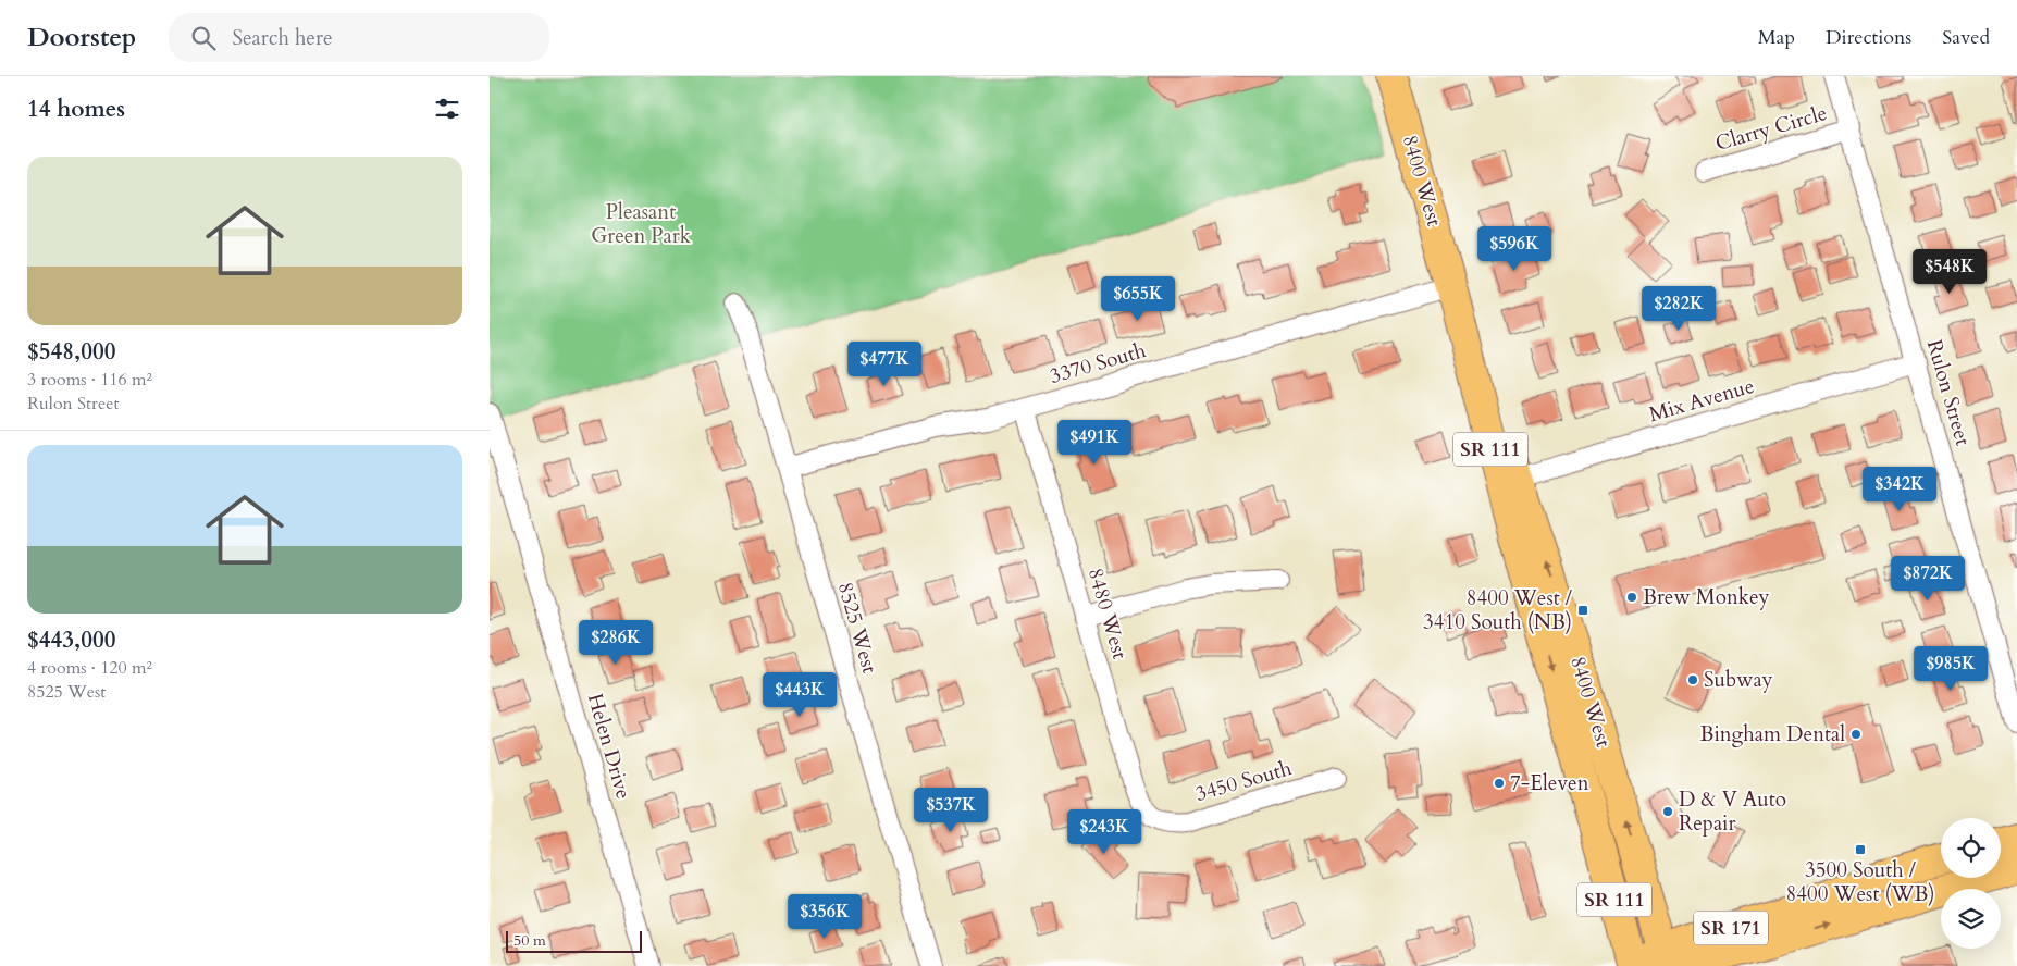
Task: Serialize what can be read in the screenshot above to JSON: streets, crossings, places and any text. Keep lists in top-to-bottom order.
{
  "streets": {
    "main road": ["8400 West", "SR 111", "SR 171"],
    "street": [
      "Clarry Circle",
      "3370 South",
      "Rulon Street",
      "Mix Avenue",
      "8480 West",
      "8525 West",
      "Helen Drive",
      "3450 South"
    ]
  },
  "crossings": [
    ["Clarry Circle", "Rulon Street"],
    ["8400 West", "3370 South"],
    ["8400 West", "Mix Avenue"],
    ["8400 West", "SR 171"],
    ["3370 South", "8480 West"],
    ["3370 South", "8525 West"],
    ["Rulon Street", "Mix Avenue"],
    ["8480 West", "3450 South"]
  ],
  "parks": ["Pleasant Green Park"],
  "places": {
    "other": [
      "Brew Monkey",
      "Subway",
      "Bingham Dental",
      "7-Eleven",
      "D & V Auto Repair"
    ],
    "transit": ["8400 West / 3410 South (NB)", "3500 South / 8400 West (WB)"]
  },
  "scale_bar": "50 m",
  "page": {
    "header": "Doorstep",
    "search": "Search here",
    "nav": ["Map", "Directions", "Saved"],
    "heading": "14 homes",
    "list": [
      {
        "name": "$548,000",
        "note": "3 rooms · 116 m² · Rulon Street"
      },
      {
        "name": "$443,000",
        "note": "4 rooms · 120 m² · 8525 West"
      }
    ],
    "price": [
      "$596K",
      "$548K",
      "$655K",
      "$282K",
      "$477K",
      "$491K",
      "$342K",
      "$872K",
      "$286K",
      "$985K",
      "$443K",
      "$537K",
      "$243K",
      "$356K"
    ],
    "scale": "50 m"
  }
}
